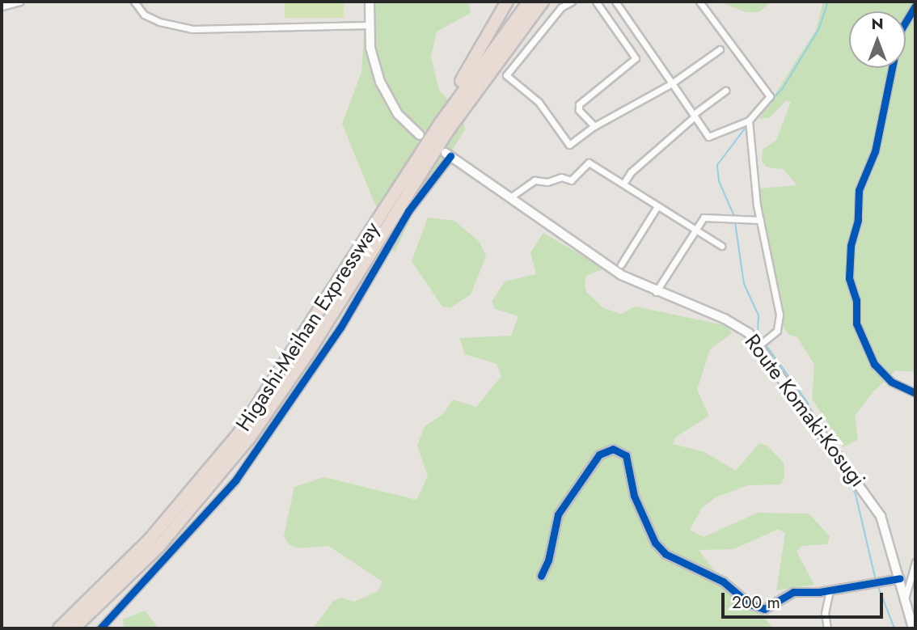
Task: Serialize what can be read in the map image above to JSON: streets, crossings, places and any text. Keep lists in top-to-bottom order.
{
  "streets": {
    "highway": ["Higashi-Meihan Expressway"],
    "main road": ["Route Komaki-Kosugi"]
  },
  "scale_bar": "200 m",
  "north": "top"
}
